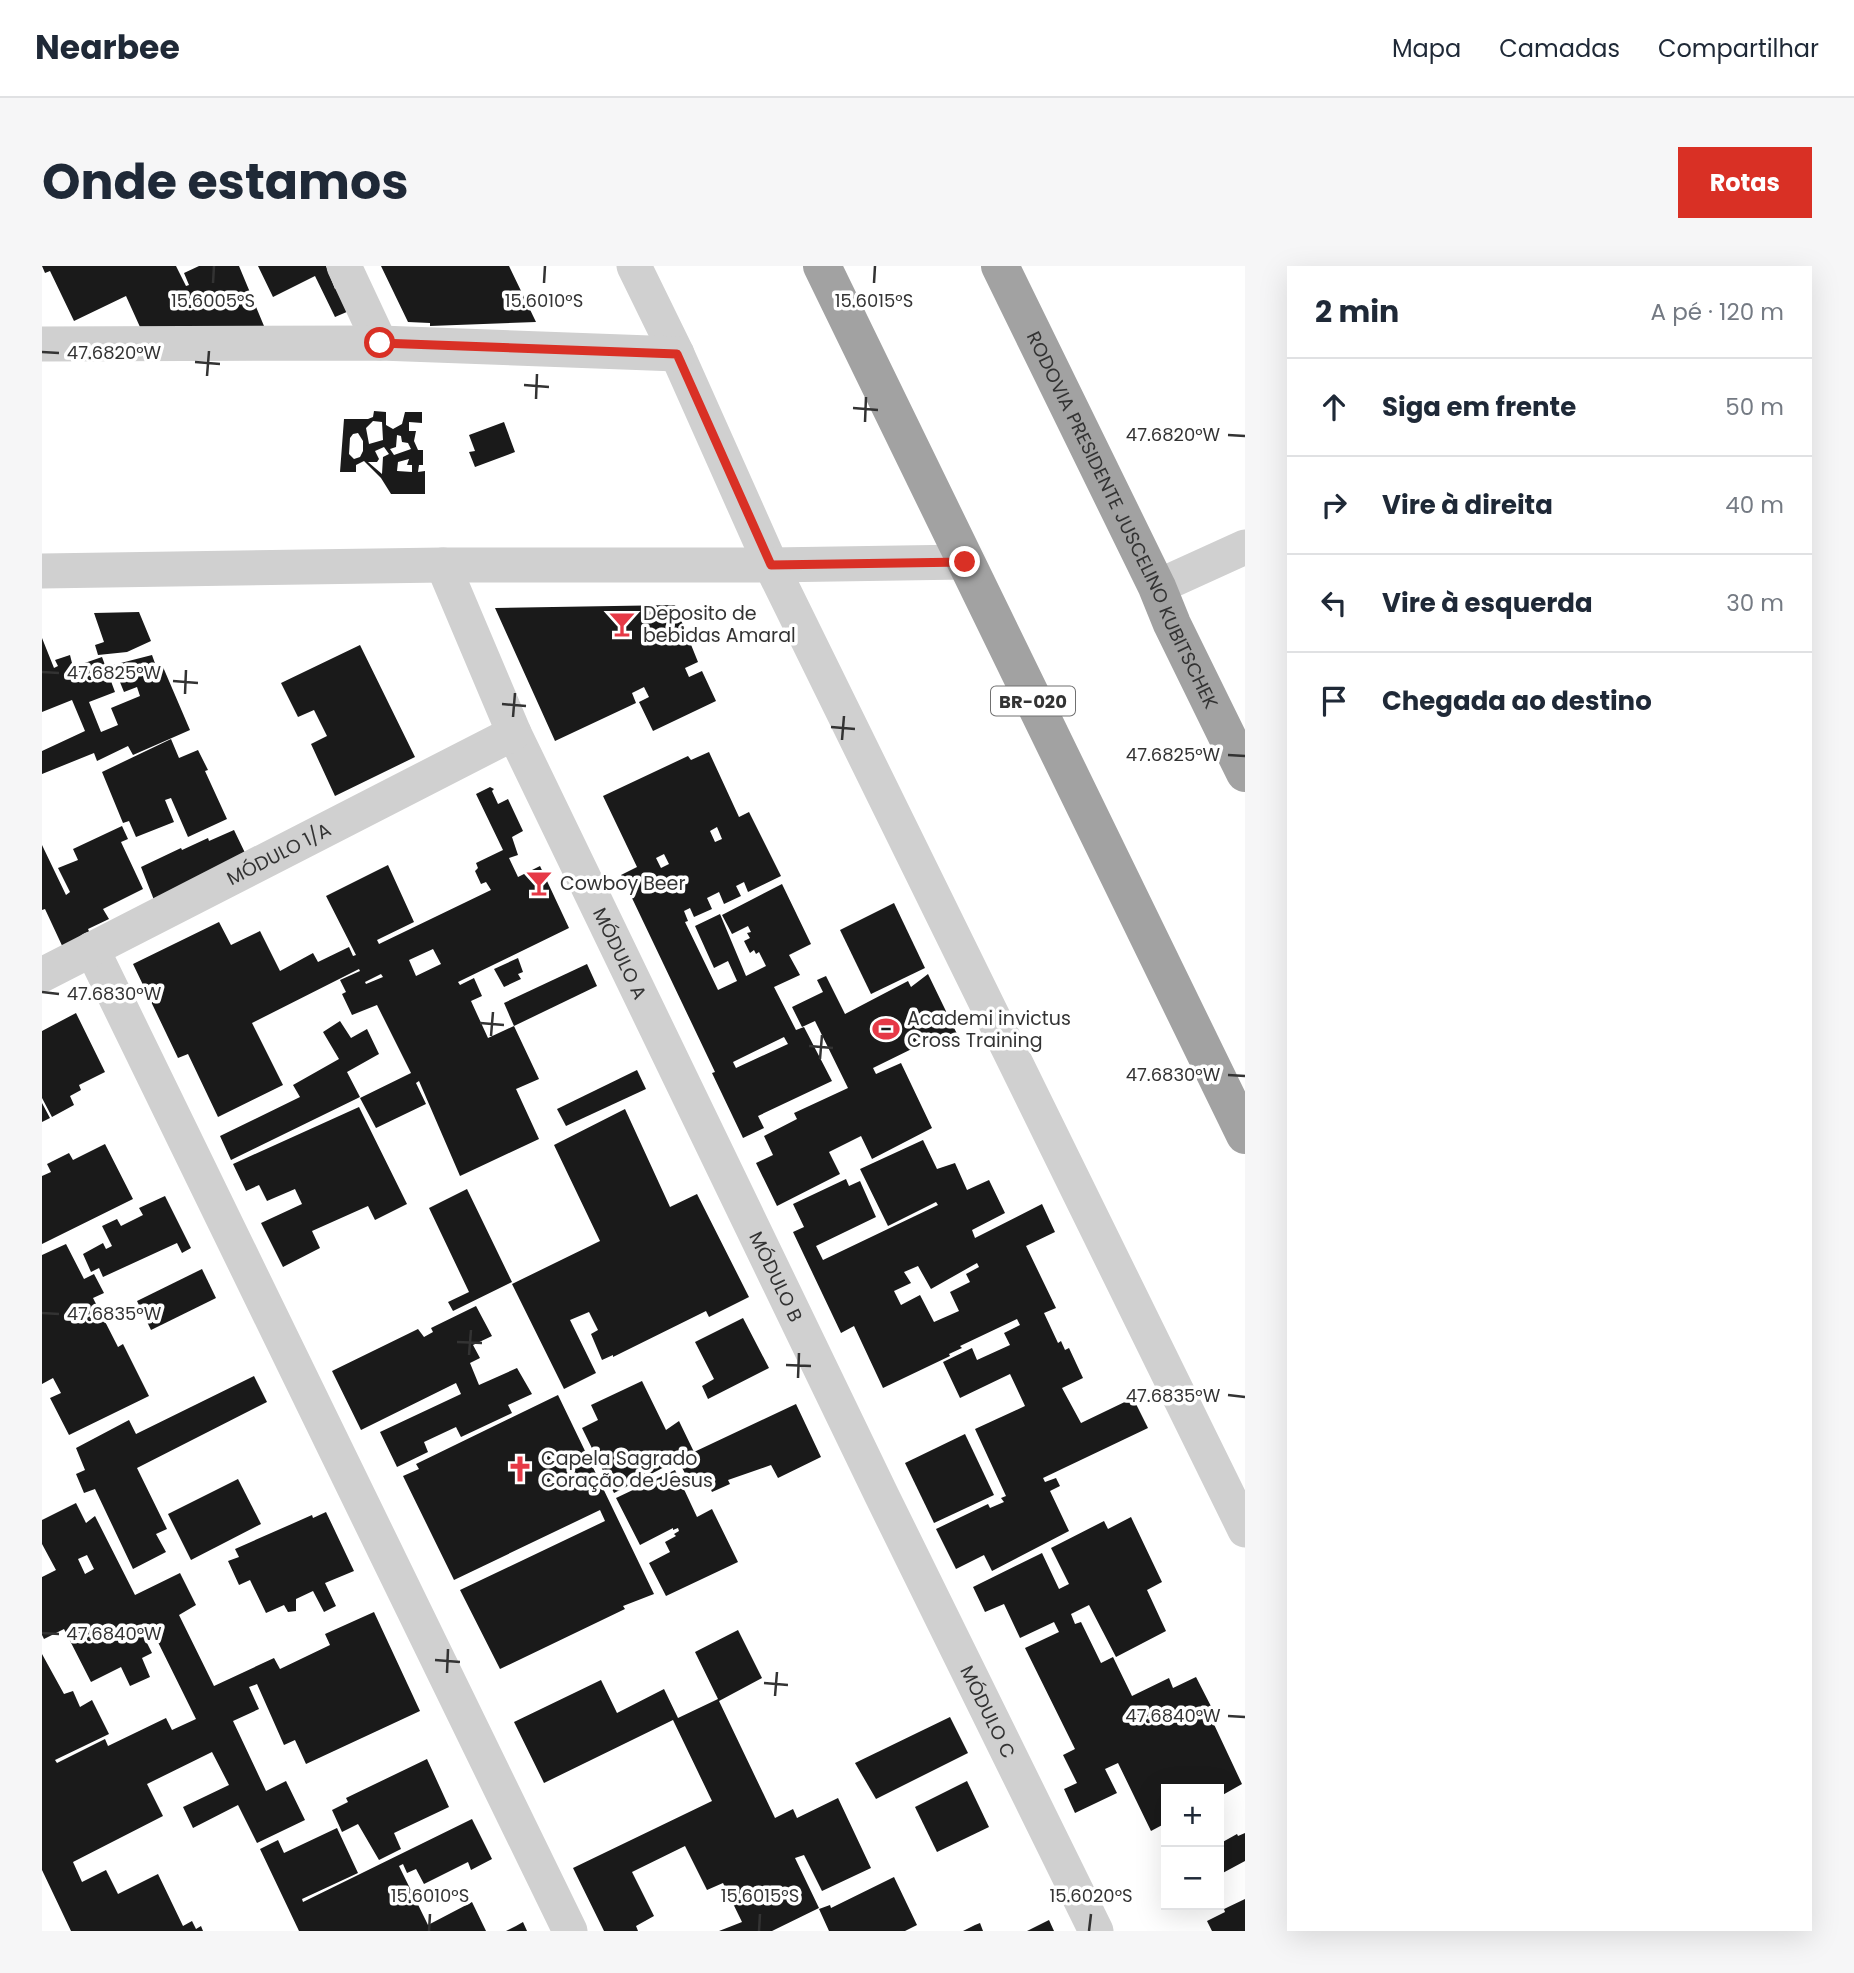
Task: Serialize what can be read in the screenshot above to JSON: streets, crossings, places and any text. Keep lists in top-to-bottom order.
{
  "streets": {
    "highway": ["RODOVIA PRESIDENTE JUSCELINO KUBITSCHEK", "BR-020"],
    "street": [
      "MÓDULO 1/A",
      "MÓDULO A",
      "MÓDULO B",
      "MÓDULO C"
    ]
  },
  "crossings": [
    ["MÓDULO 1/A", "MÓDULO A"],
    ["MÓDULO A", "MÓDULO B"],
    ["MÓDULO B", "MÓDULO C"]
  ],
  "places": {
    "bar": ["Deposito de bebidas Amaral", "Cowboy Beer"],
    "sports": ["Academi invictus Cross Training"],
    "church": ["Capela Sagrado Coração de Jesus"]
  },
  "page": {
    "header": "Nearbee",
    "nav": ["Mapa", "Camadas", "Compartilhar"],
    "title": "Onde estamos",
    "buttons": "Rotas",
    "heading": ["2 min", "A pé · 120 m"],
    "list": [
      ["Siga em frente", "50 m"],
      ["Vire à direita", "40 m"],
      ["Vire à esquerda", "30 m"],
      "Chegada ao destino"
    ],
    "map_buttons": ["+", "−"]
  },
  "coordinates": [
    "15.6005°S",
    "15.6010°S",
    "15.6015°S",
    "47.6820°W",
    "47.6825°W",
    "47.6830°W",
    "47.6835°W",
    "47.6840°W",
    "15.6020°S"
  ]
}
